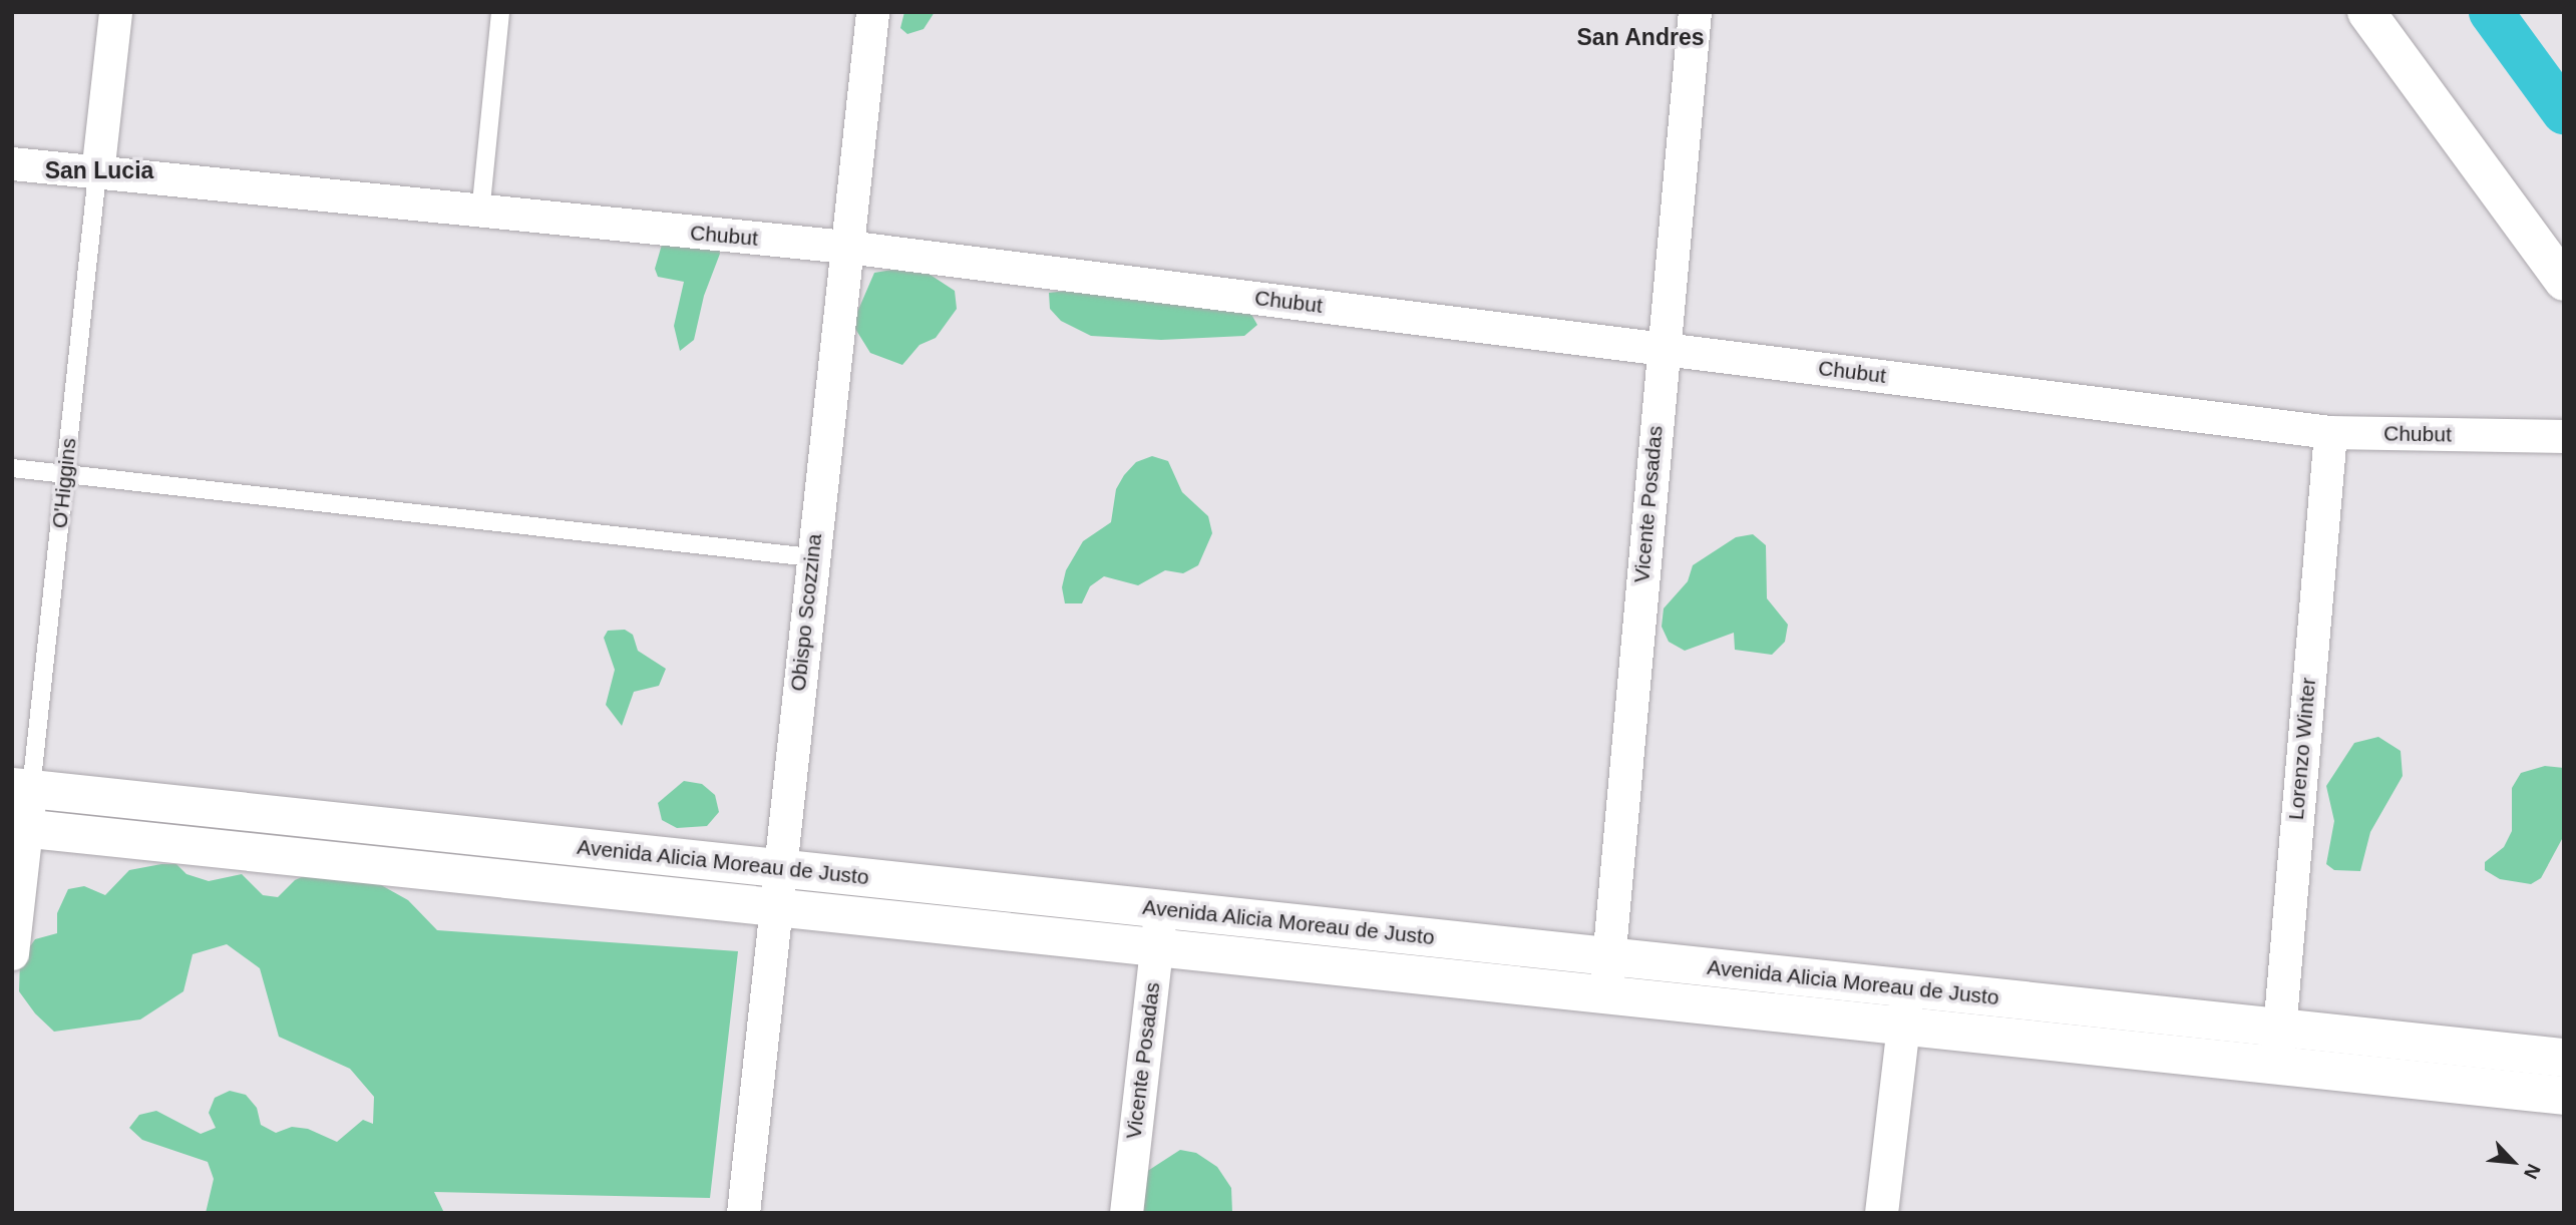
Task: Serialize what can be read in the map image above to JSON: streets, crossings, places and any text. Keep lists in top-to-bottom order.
{
  "streets": {
    "main road": ["Avenida Alicia Moreau de Justo"],
    "street": [
      "Chubut",
      "O'Higgins",
      "Vicente Posadas",
      "Obispo Scozzina",
      "Lorenzo Winter"
    ]
  },
  "crossings": [
    ["Chubut", "O'Higgins"],
    ["Chubut", "Vicente Posadas"],
    ["Chubut", "Obispo Scozzina"],
    ["Chubut", "Lorenzo Winter"],
    ["O'Higgins", "Avenida Alicia Moreau de Justo"],
    ["Vicente Posadas", "Avenida Alicia Moreau de Justo"],
    ["Obispo Scozzina", "Avenida Alicia Moreau de Justo"],
    ["Lorenzo Winter", "Avenida Alicia Moreau de Justo"]
  ],
  "districts": ["San Andres", "San Lucia"],
  "north": "bottom right"
}
